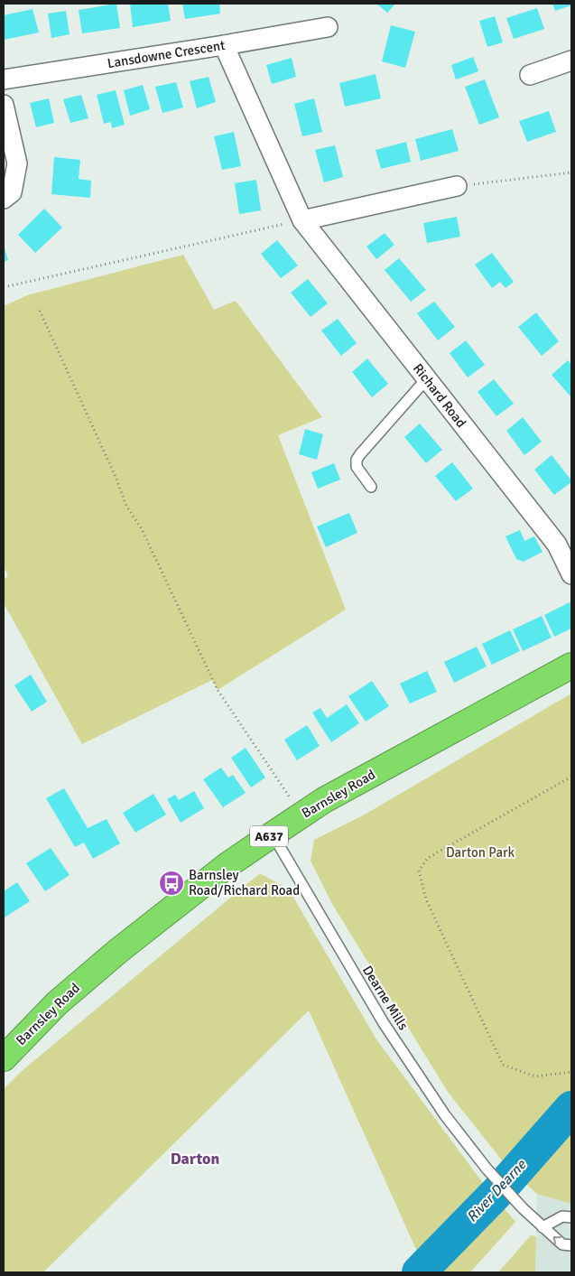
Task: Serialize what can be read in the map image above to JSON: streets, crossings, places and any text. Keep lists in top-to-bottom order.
{
  "streets": {
    "highway": ["Barnsley Road", "A637"],
    "street": ["Lansdowne Crescent", "Richard Road"],
    "lane": ["Dearne Mills"]
  },
  "crossings": [
    ["Lansdowne Crescent", "Richard Road"],
    ["Barnsley Road", "Dearne Mills"]
  ],
  "districts": ["Darton"],
  "water": ["River Dearne"],
  "parks": ["Darton Park"],
  "places": {
    "bus stop": ["Barnsley Road/Richard Road"]
  }
}
